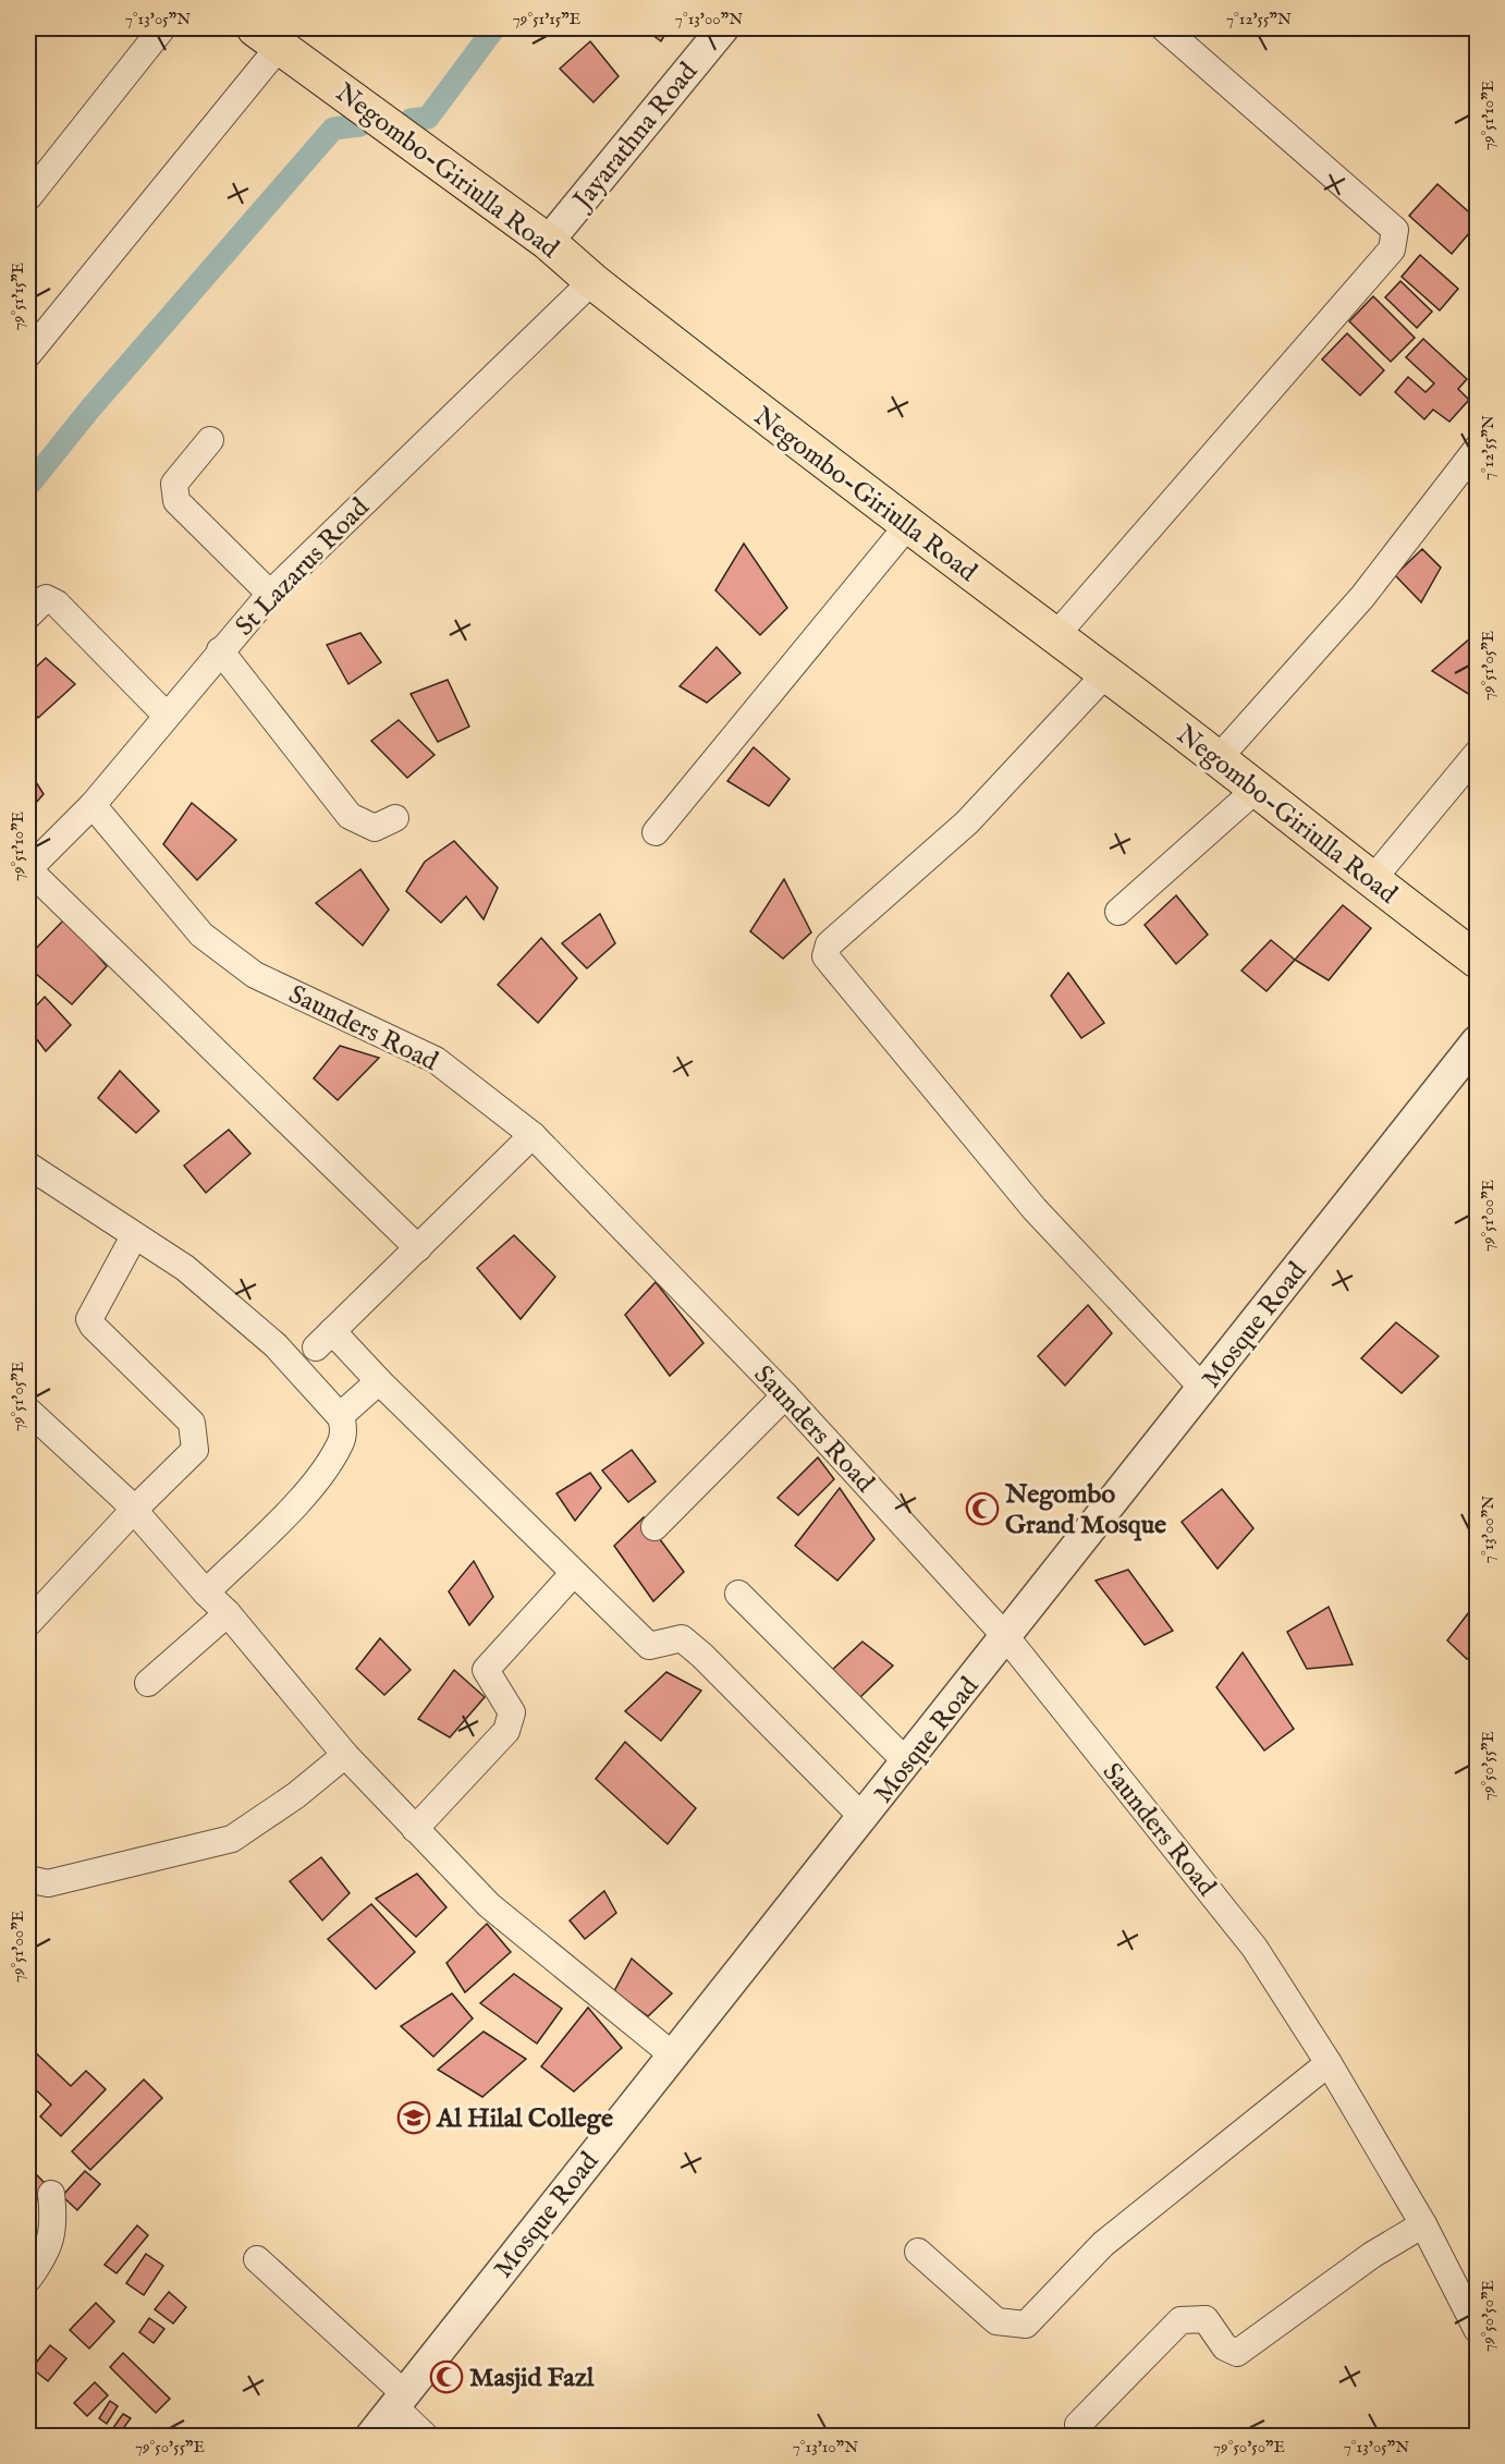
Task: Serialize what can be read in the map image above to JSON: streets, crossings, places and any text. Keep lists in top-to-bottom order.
{
  "streets": {
    "main road": ["Negombo-Giriulla Road"],
    "street": [
      "Jayarathna Road",
      "St Lazarus Road",
      "Saunders Road",
      "Mosque Road"
    ]
  },
  "crossings": [
    ["Jayarathna Road", "Negombo-Giriulla Road"],
    ["Negombo-Giriulla Road", "St Lazarus Road"],
    ["St Lazarus Road", "Saunders Road"],
    ["Saunders Road", "Mosque Road"]
  ],
  "places": {
    "mosque": ["Negombo Grand Mosque", "Masjid Fazl"],
    "school or university": ["Al Hilal College"]
  },
  "coordinates": [
    "7°13'05\"N",
    "79°51'15\"E",
    "7°13'00\"N",
    "7°12'55\"N",
    "79°51'10\"E",
    "79°51'05\"E",
    "79°51'00\"E",
    "79°50'55\"E",
    "79°50'50\"E",
    "7°13'10\"N"
  ]
}
